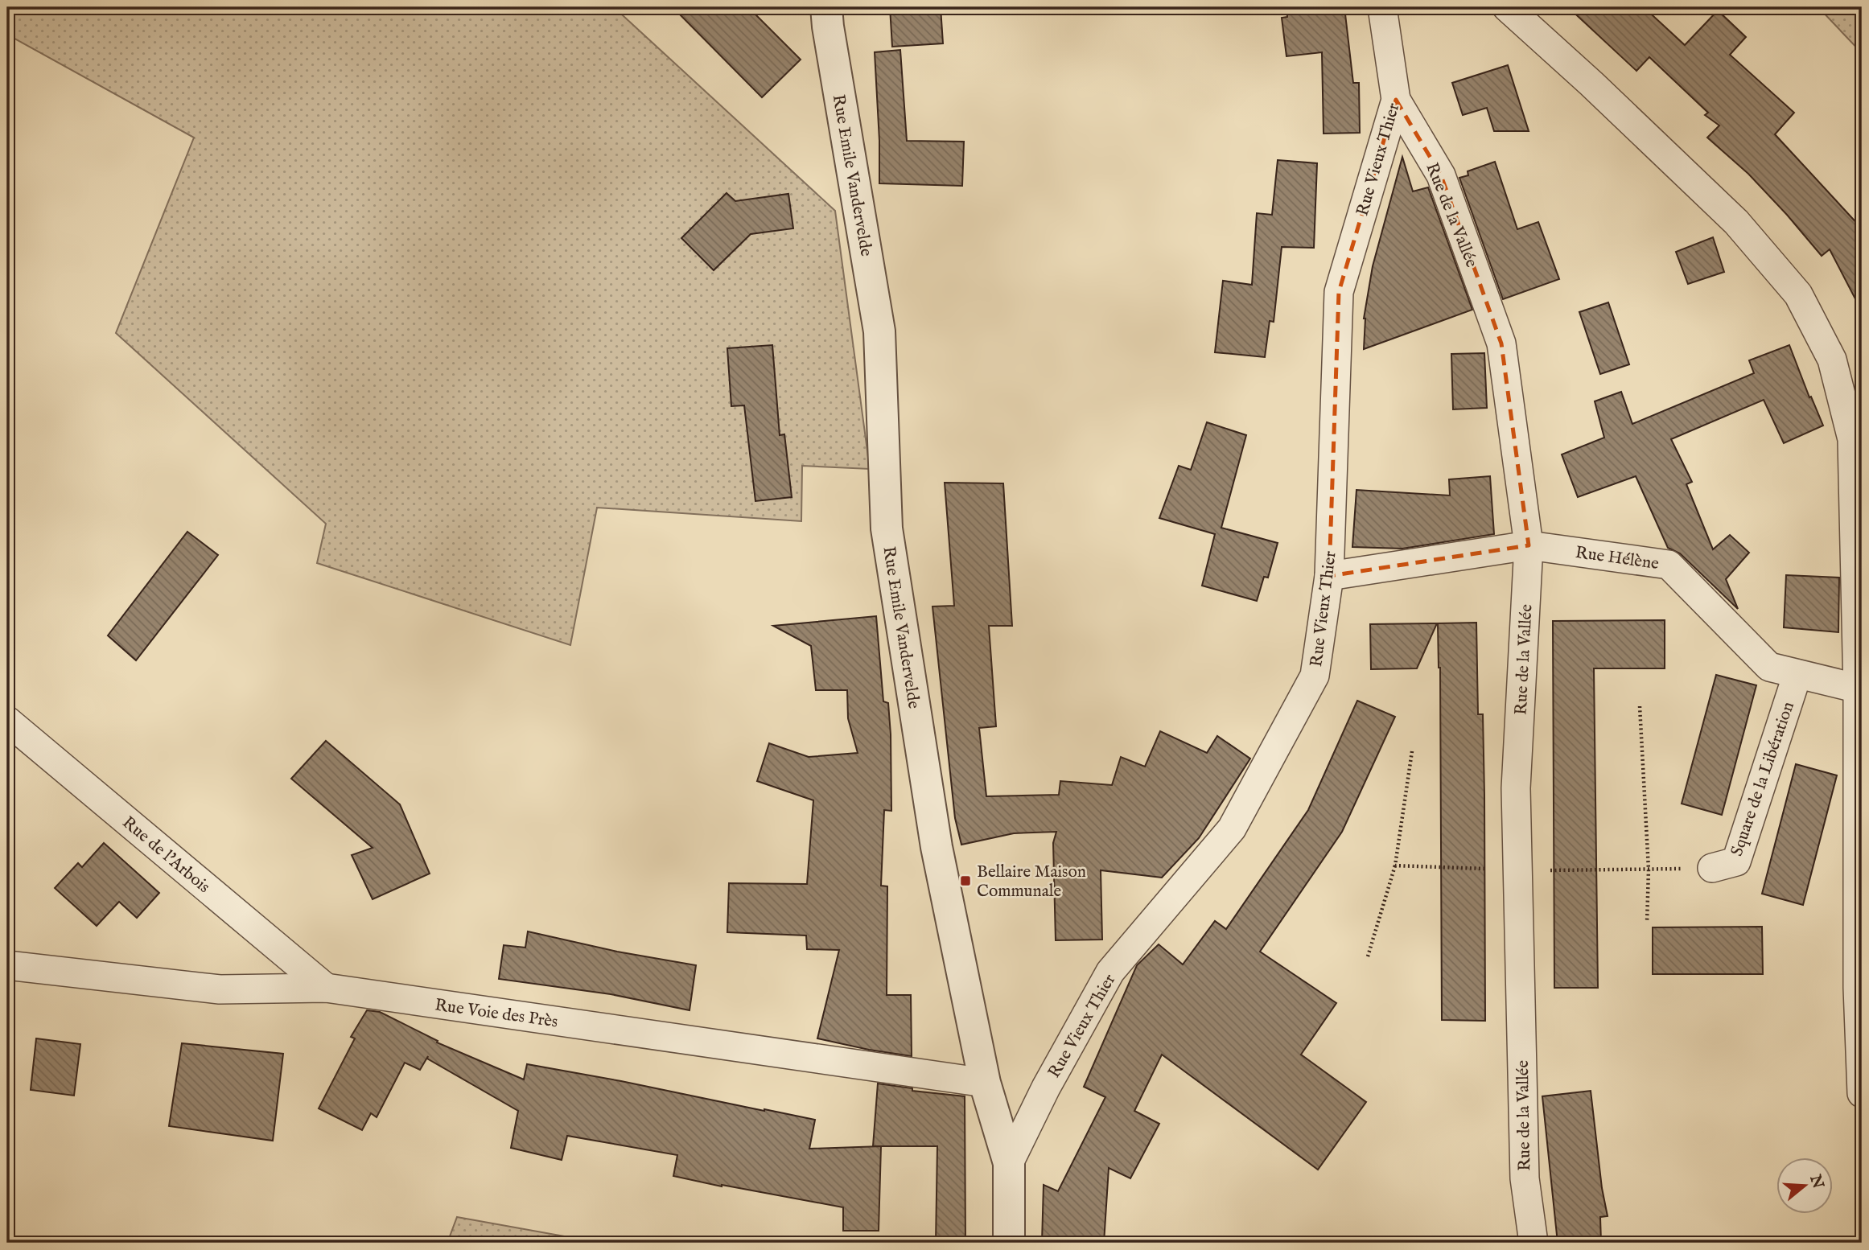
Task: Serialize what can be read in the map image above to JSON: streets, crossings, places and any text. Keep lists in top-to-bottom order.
{
  "streets": {
    "street": [
      "Rue Vieux Thier",
      "Rue Emile Vandervelde",
      "Rue de la Vallée",
      "Rue Hélène",
      "Square de la Libération",
      "Rue de l'Arbois",
      "Rue Voie des Près"
    ]
  },
  "crossings": [
    ["Rue Vieux Thier", "Rue Emile Vandervelde"],
    ["Rue Vieux Thier", "Rue de la Vallée"],
    ["Rue Vieux Thier", "Rue Hélène"],
    ["Rue Emile Vandervelde", "Rue Voie des Près"],
    ["Rue de la Vallée", "Rue Hélène"],
    ["Rue Hélène", "Square de la Libération"],
    ["Rue de l'Arbois", "Rue Voie des Près"]
  ],
  "places": {
    "transit": ["Bellaire Maison Communale"]
  },
  "north": "right"
}
